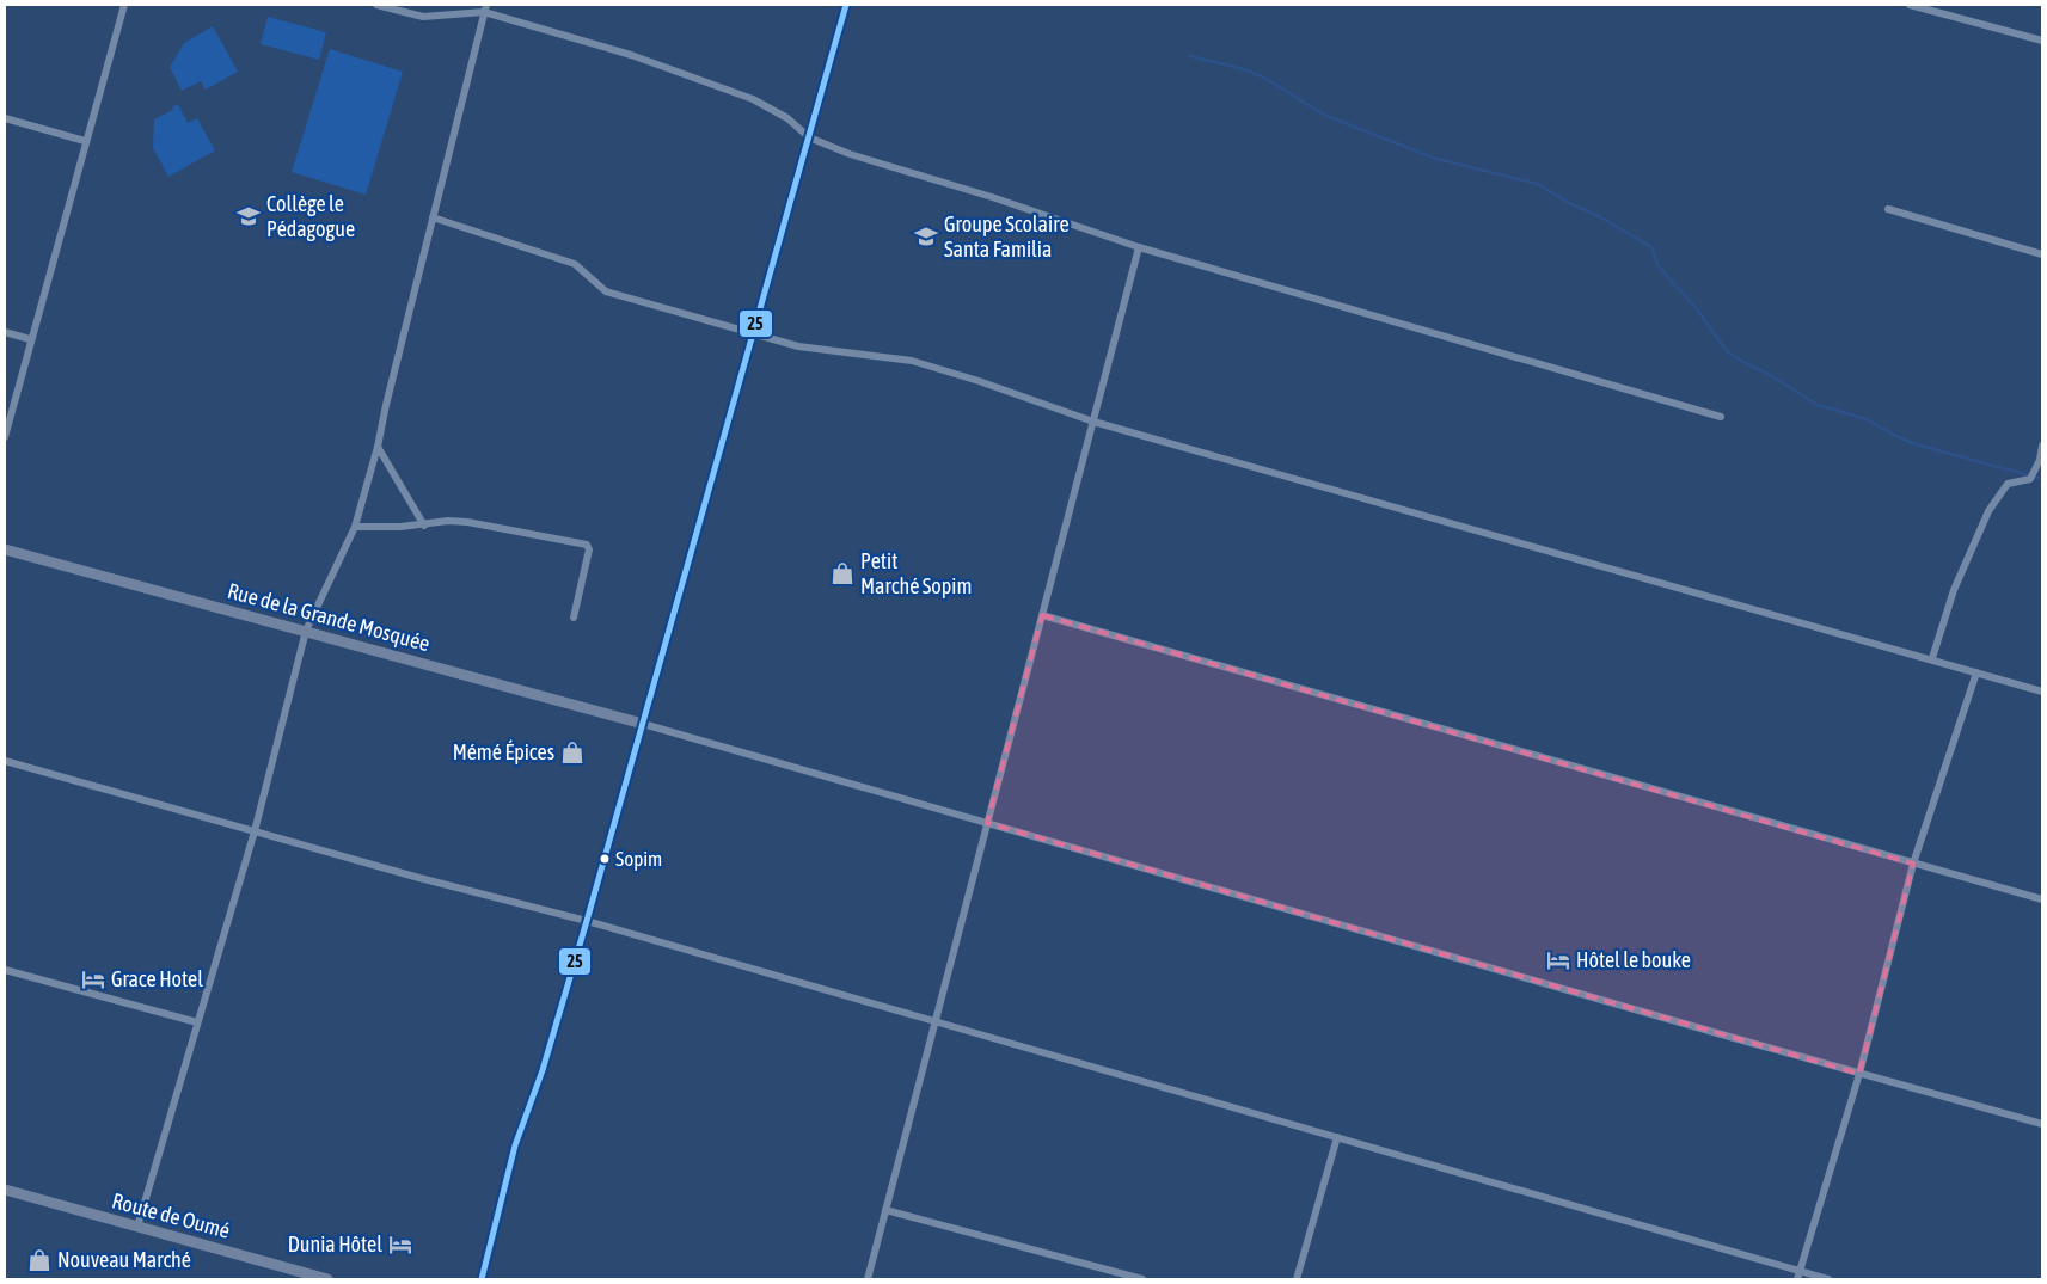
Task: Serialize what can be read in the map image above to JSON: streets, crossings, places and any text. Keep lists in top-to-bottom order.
{
  "streets": {
    "street": ["Rue de la Grande Mosquée", "Route de Oumé"]
  },
  "places": {
    "school or university": ["Collège le Pédagogue", "Groupe Scolaire Santa Familia"],
    "shop": ["Petit Marché Sopim", "Mémé Épices", "Nouveau Marché"],
    "other": ["Sopim"],
    "hotel": ["Hôtel le bouke", "Grace Hotel", "Dunia Hôtel"]
  },
  "lines": ["transit line 25"]
}
